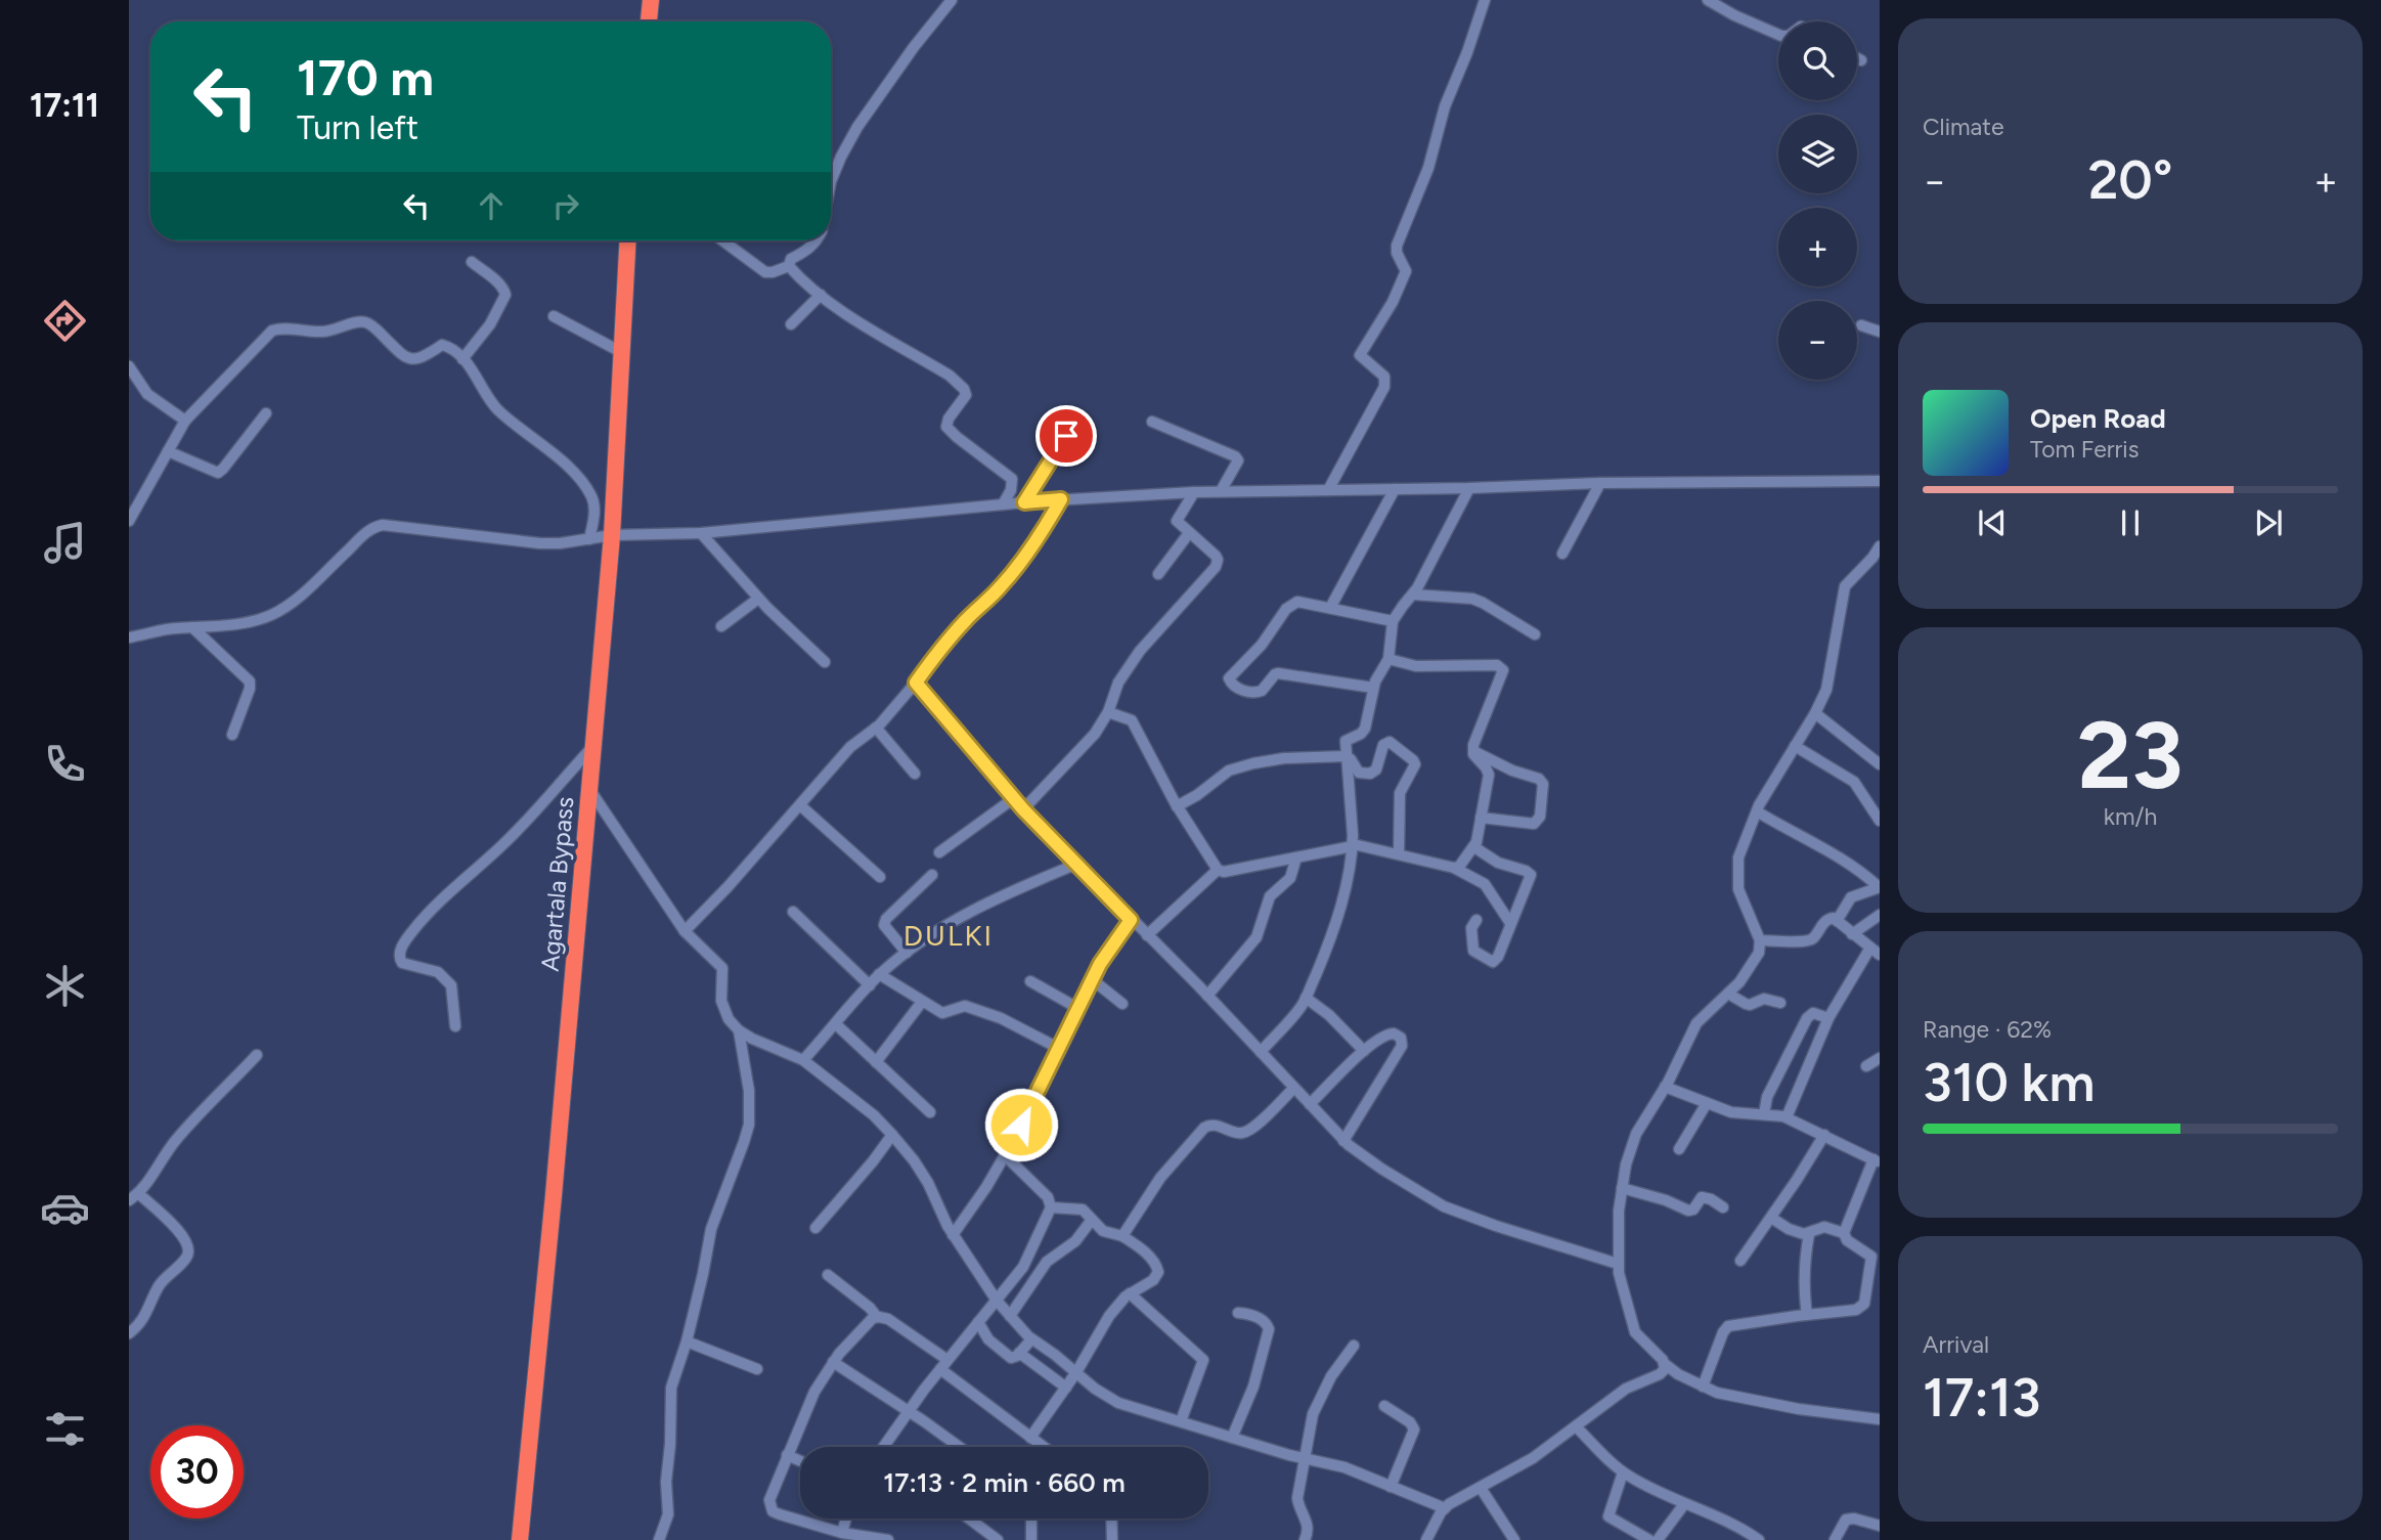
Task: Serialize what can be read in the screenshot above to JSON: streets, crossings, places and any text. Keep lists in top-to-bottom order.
{
  "streets": {
    "highway": ["Agartala Bypass"]
  },
  "districts": ["DULKI"],
  "page": {
    "tabs": "17:11",
    "tile": [
      "Climate",
      ["23", "km/h"],
      ["Range · 62%", "310 km"],
      ["Arrival", "17:13"]
    ],
    "map_buttons": ["+", "−"],
    "turn": ["170 m", "Turn left"],
    "heat": ["−", "20°", "+"],
    "song": ["Open Road", "Tom Ferris"],
    "limit": "30",
    "trip": "17:13 · 2 min · 660 m"
  }
}
